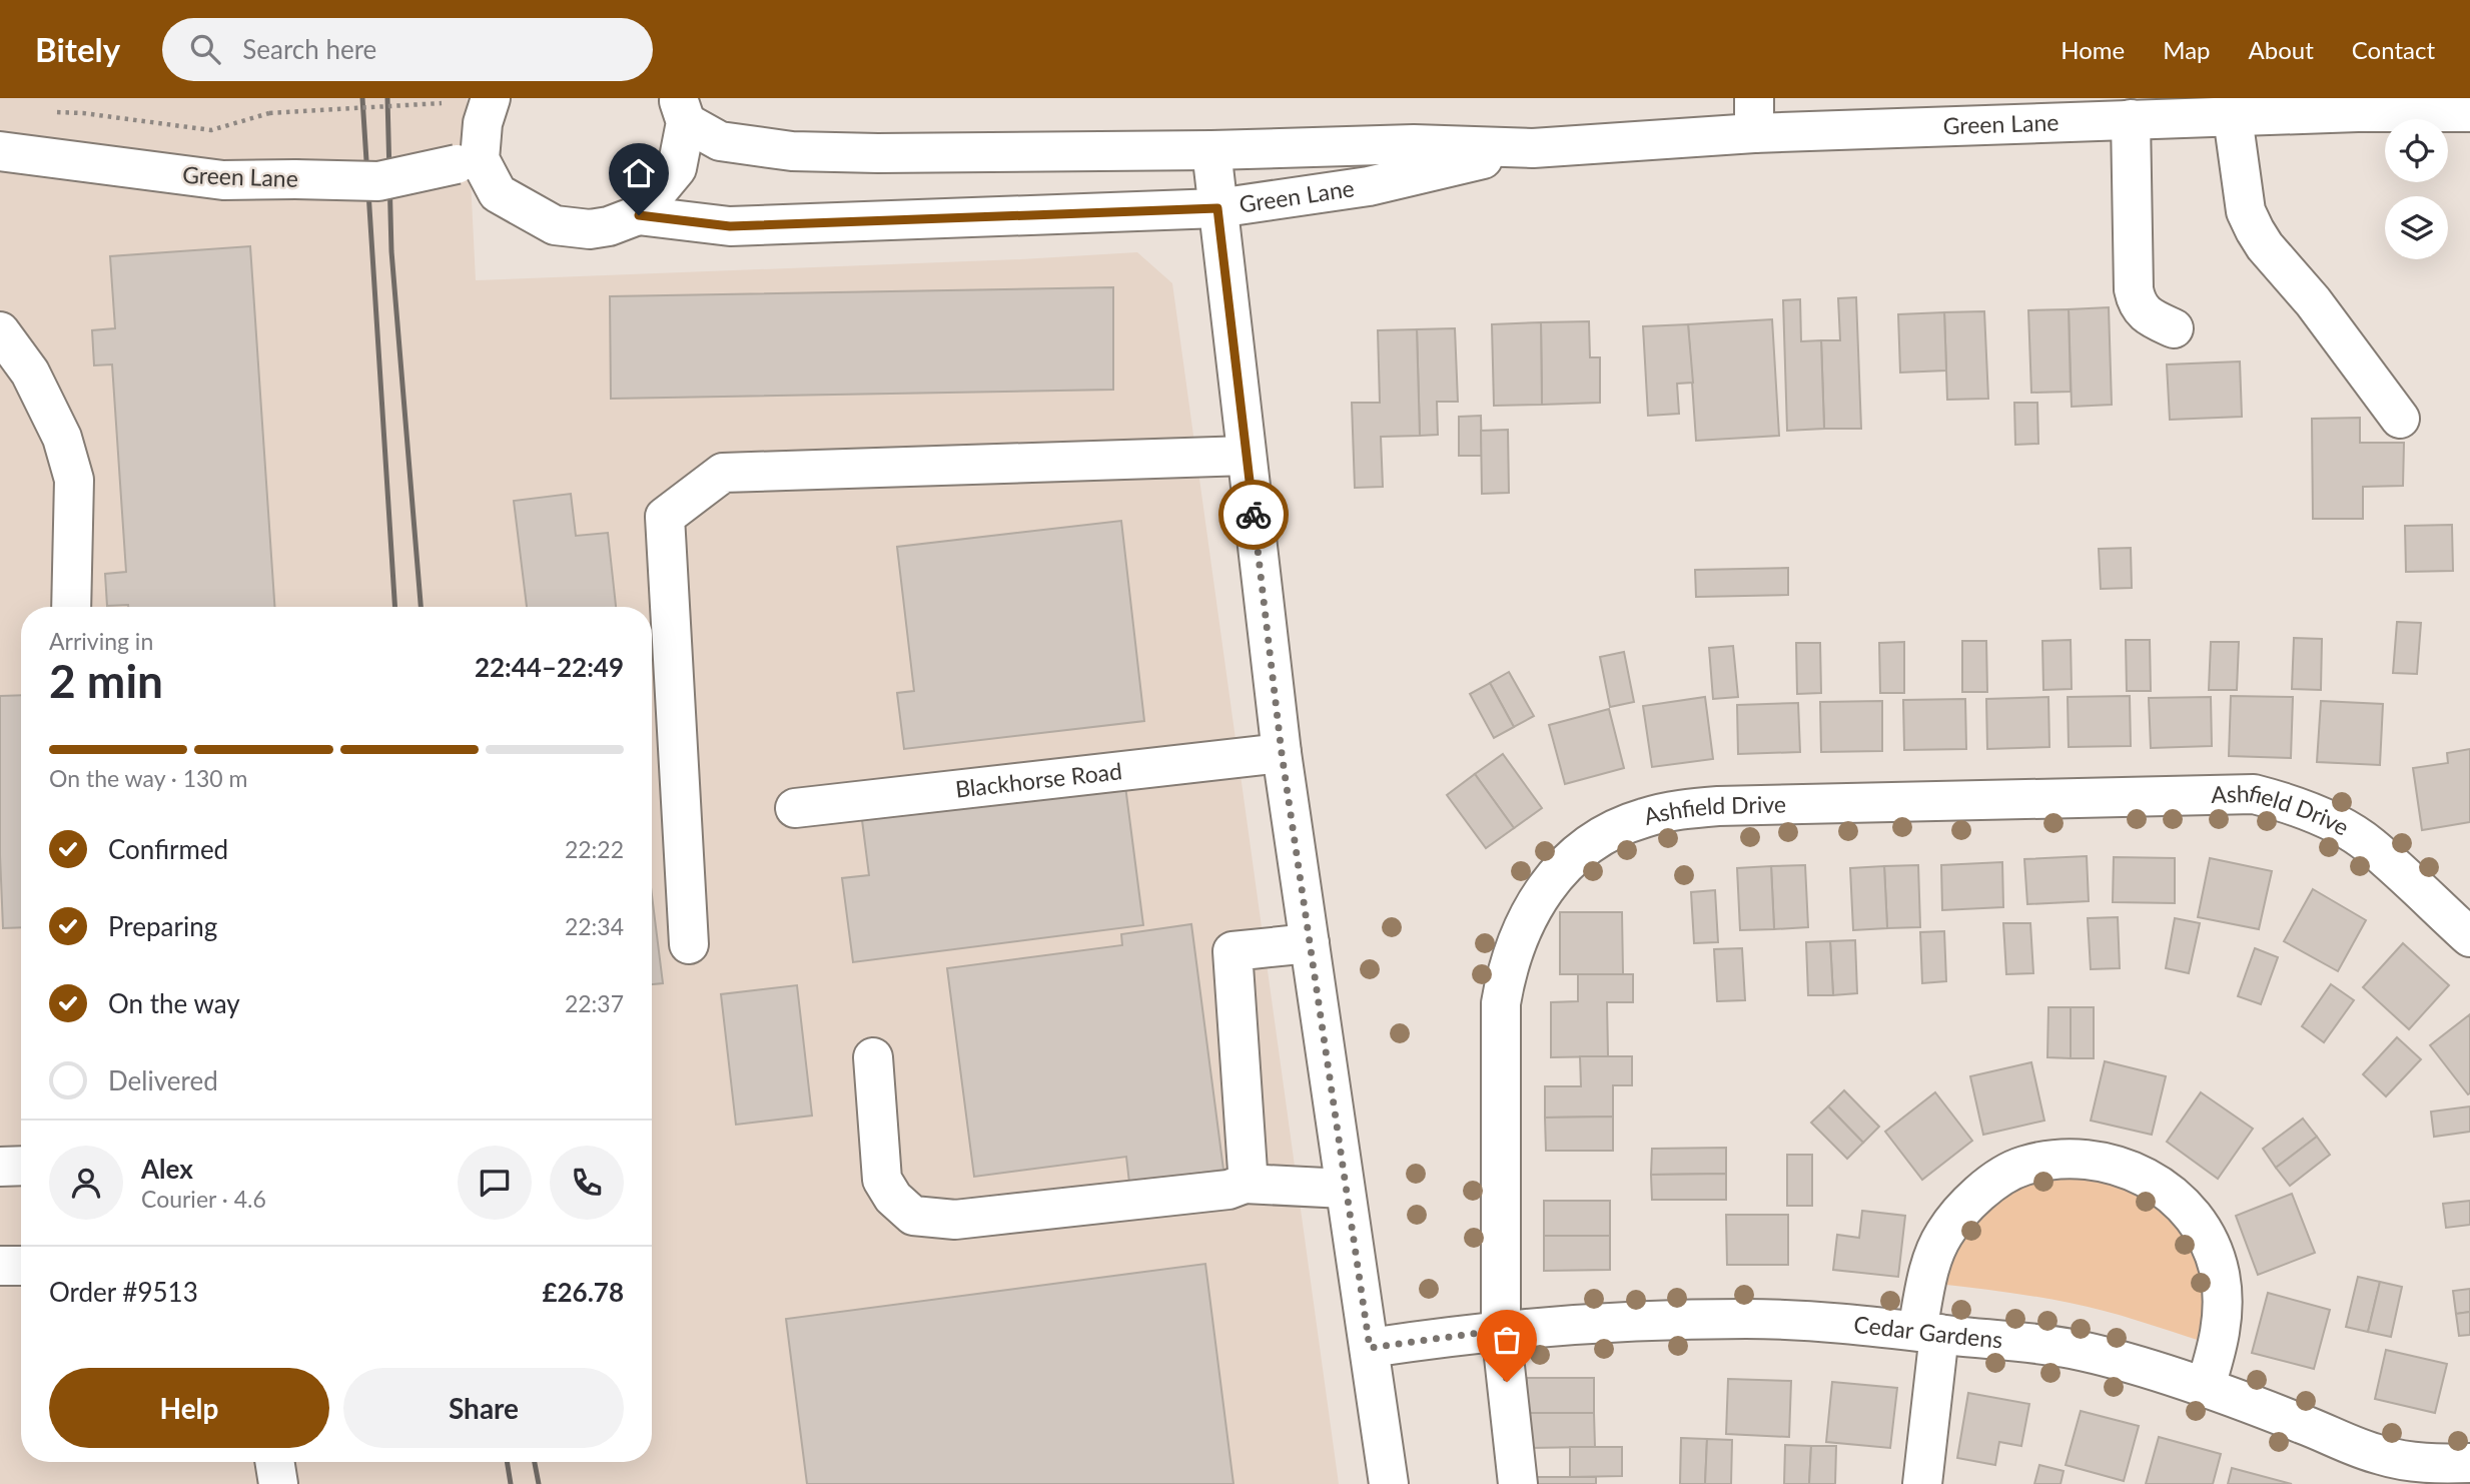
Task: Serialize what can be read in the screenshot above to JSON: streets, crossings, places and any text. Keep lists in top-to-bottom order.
{
  "streets": {
    "street": [
      "Green Lane",
      "Blackhorse Road",
      "Ashfield Drive",
      "Cedar Gardens"
    ]
  },
  "crossings": [
    ["Ashfield Drive", "Cedar Gardens"]
  ],
  "page": {
    "header": "Bitely",
    "search": "Search here",
    "nav": [
      "Home",
      "Map",
      "About",
      "Contact"
    ],
    "heading": ["2 min", "Arriving in", "22:44–22:49"],
    "panel": [
      "Alex",
      "Courier · 4.6",
      "Order #9513",
      "£26.78"
    ],
    "bar": "On the way · 130 m",
    "list": [
      ["Confirmed", "22:22"],
      ["Preparing", "22:34"],
      ["On the way", "22:37"],
      "Delivered"
    ],
    "buttons": ["Help", "Share"]
  }
}
